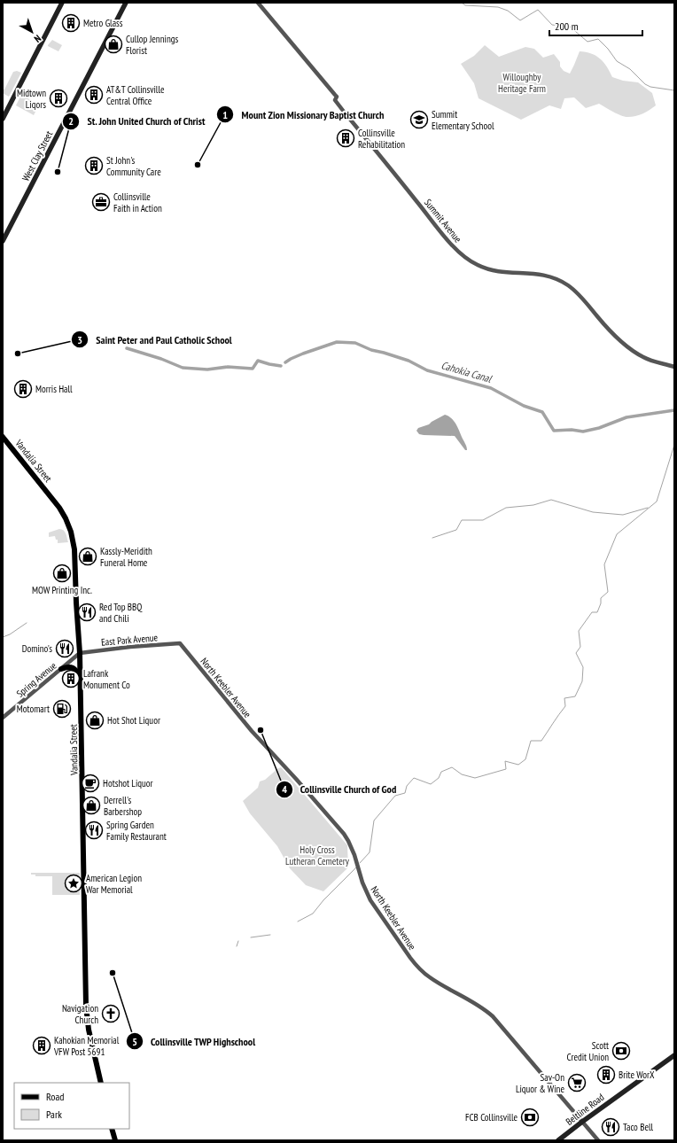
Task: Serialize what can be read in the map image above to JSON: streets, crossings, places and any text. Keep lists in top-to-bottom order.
{
  "streets": {
    "main road": ["West Clay Street", "Vandalia Street", "Beltline Road"],
    "street": [
      "Summit Avenue",
      "East Park Avenue",
      "Spring Avenue",
      "North Keebler Avenue"
    ]
  },
  "crossings": [
    ["Vandalia Street", "East Park Avenue"],
    ["Vandalia Street", "Spring Avenue"],
    ["East Park Avenue", "Spring Avenue"],
    ["East Park Avenue", "North Keebler Avenue"],
    ["North Keebler Avenue", "Beltline Road"]
  ],
  "water": ["Cahokia Canal"],
  "parks": ["Willoughby Heritage Farm", "Holy Cross Lutheran Cemetery"],
  "places": {
    "building": [
      "Metro Glass",
      "AT&T Collinsville Central Office",
      "Midtown Liqors",
      "Collinsville Rehabilitation",
      "St John's Community Care",
      "Morris Hall",
      "Lafrank Monument Co",
      "Kahokian Memorial VFW Post 5691",
      "Brite WorX"
    ],
    "shop": [
      "Cullop Jennings Florist",
      "Kassly-Meridith Funeral Home",
      "MOW Printing Inc.",
      "Hot Shot Liquor",
      "Derrell's Barbershop"
    ],
    "school or university": ["Summit Elementary School"],
    "other": [
      "Mount Zion Missionary Baptist Church",
      "St. John United Church of Christ",
      "Saint Peter and Paul Catholic School",
      "Collinsville Church of God",
      "Collinsville TWP Highschool"
    ],
    "office": ["Collinsville Faith in Action"],
    "restaurant": [
      "Red Top BBQ and Chili",
      "Domino's",
      "Spring Garden Family Restaurant",
      "Taco Bell"
    ],
    "fuel station": ["Motomart"],
    "cafe": ["Hotshot Liquor"],
    "place": ["American Legion War Memorial"],
    "church": ["Navigation Church"],
    "bank": ["Scott Credit Union", "FCB Collinsville"],
    "supermarket": ["Sav-On Liquor & Wine"]
  },
  "legend": ["Road", "Park"],
  "scale_bar": "200 m",
  "north": "bottom right"
}
